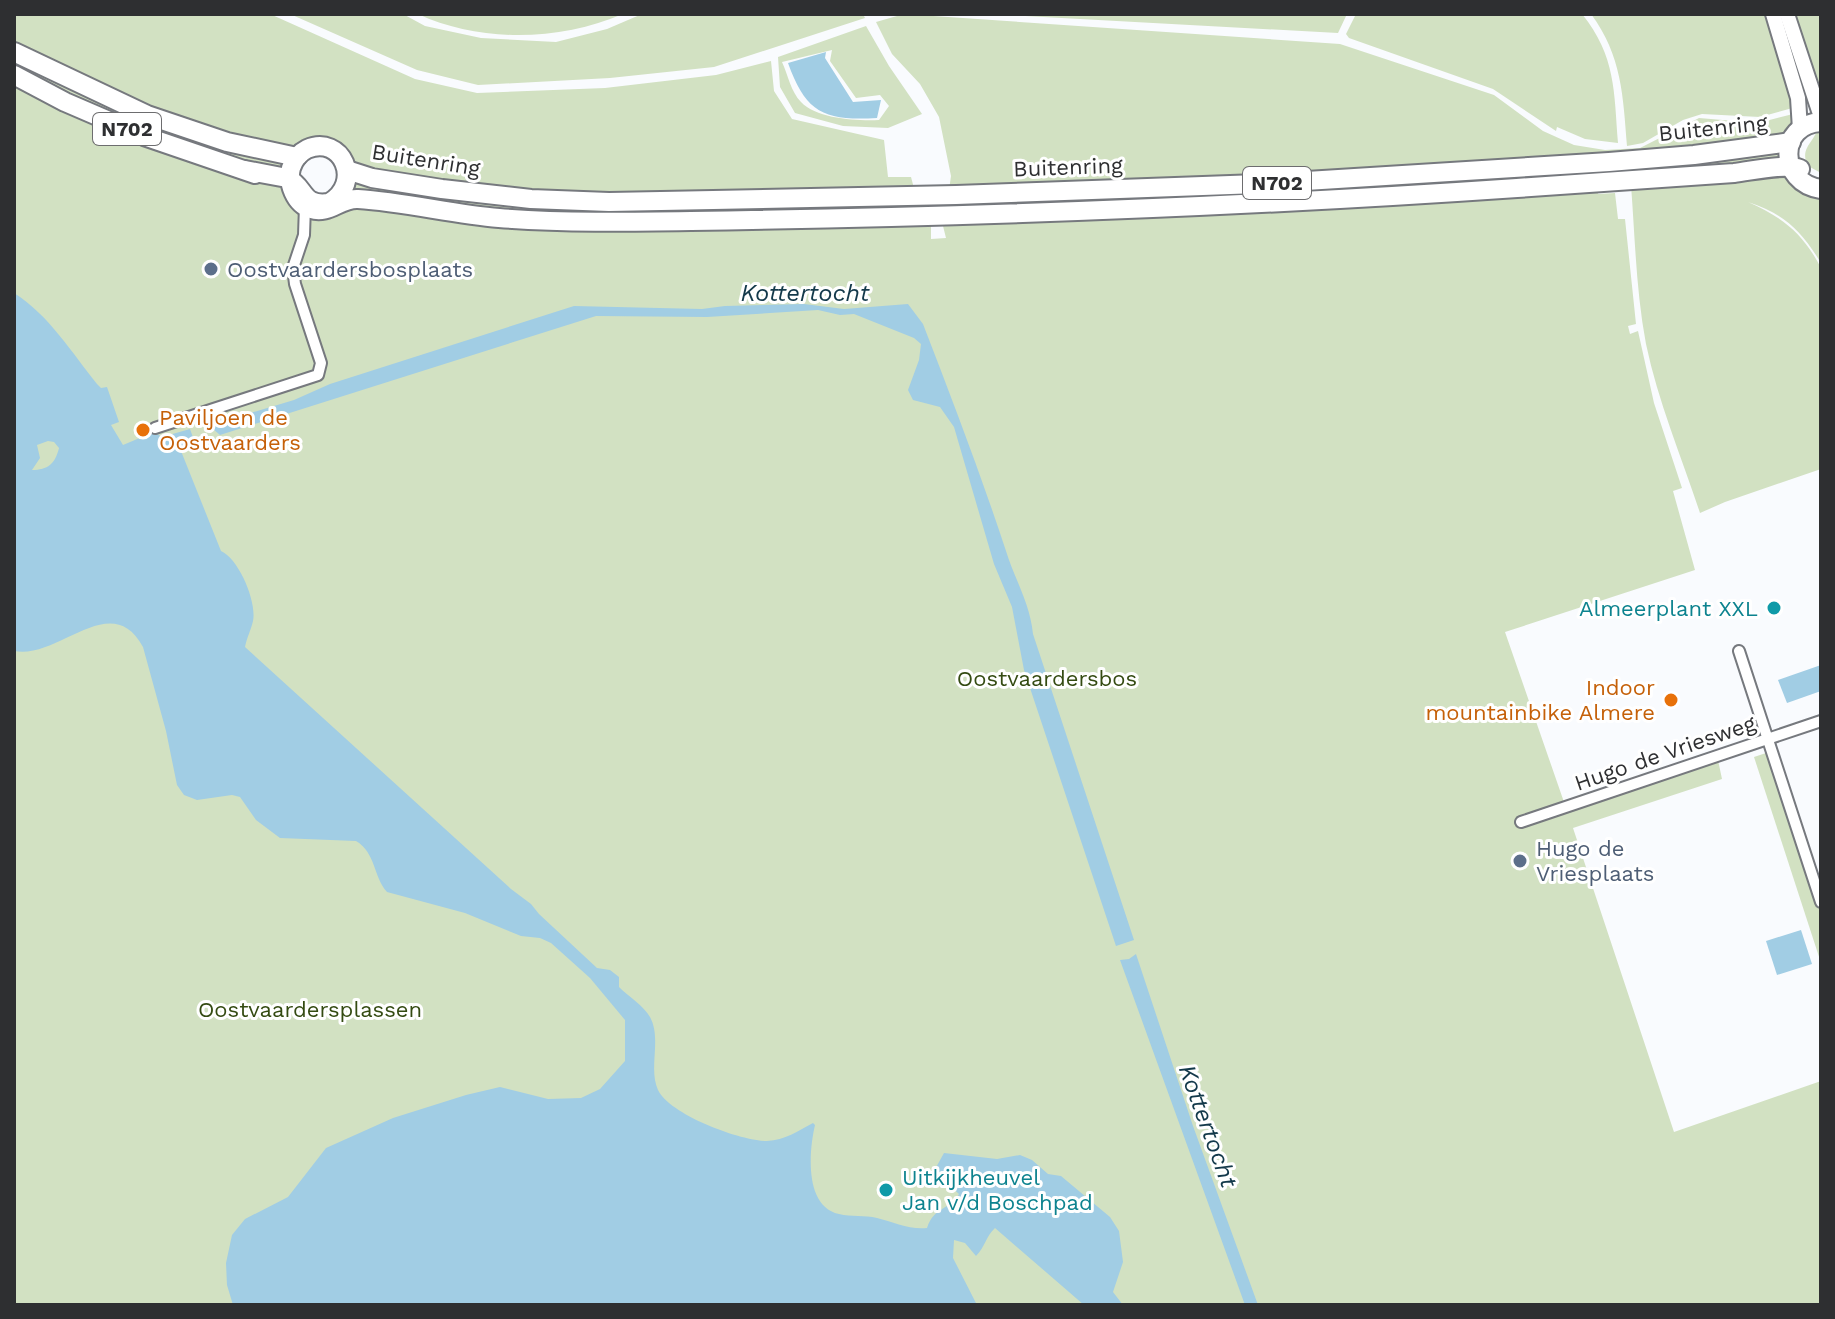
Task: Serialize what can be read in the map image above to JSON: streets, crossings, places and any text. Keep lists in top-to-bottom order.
{
  "streets": {
    "highway": ["Buitenring", "N702"],
    "street": ["Hugo de Vriesweg"]
  },
  "crossings": [
    ["Buitenring", "N702"]
  ],
  "water": ["Kottertocht"],
  "parks": ["Oostvaardersbos", "Oostvaardersplassen"],
  "places": [
    "Oostvaardersbosplaats",
    "Paviljoen de Oostvaarders",
    "Almeerplant XXL",
    "Indoor mountainbike Almere",
    "Hugo de Vriesplaats",
    "Uitkijkheuvel Jan v/d Boschpad"
  ]
}
